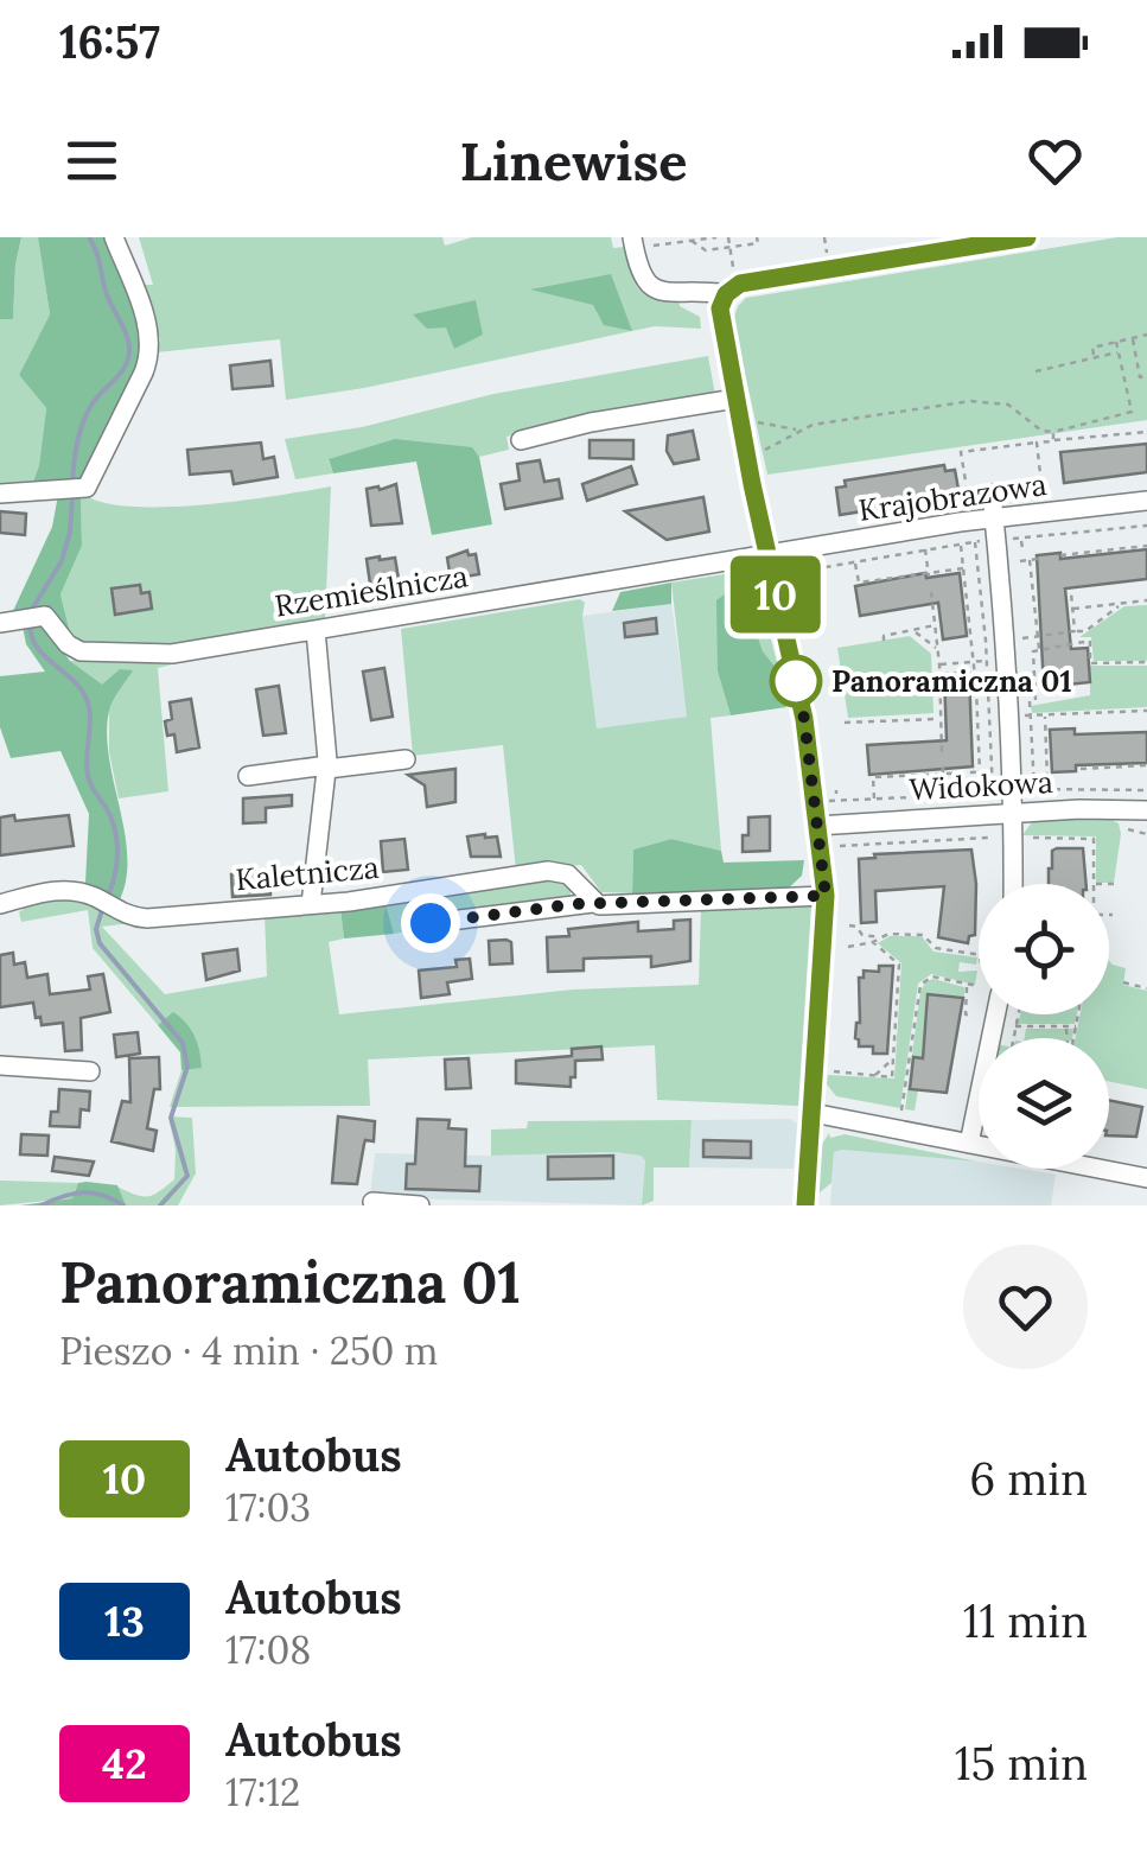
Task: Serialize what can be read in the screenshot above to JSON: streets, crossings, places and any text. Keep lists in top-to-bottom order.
{
  "streets": {
    "street": [
      "Krajobrazowa",
      "Rzemieślnicza",
      "Widokowa",
      "Kaletnicza"
    ]
  },
  "crossings": [
    ["Krajobrazowa", "Rzemieślnicza"]
  ],
  "places": ["Panoramiczna 01"],
  "lines": ["bus line 10"],
  "page": {
    "status": "16:57",
    "header": "Linewise",
    "on_map": "10",
    "heading": ["Panoramiczna 01", "Pieszo · 4 min · 250 m"],
    "list": [
      {
        "mark": "10",
        "name": "Autobus",
        "note": "17:03",
        "value": "6 min"
      },
      {
        "mark": "13",
        "name": "Autobus",
        "note": "17:08",
        "value": "11 min"
      },
      {
        "mark": "42",
        "name": "Autobus",
        "note": "17:12",
        "value": "15 min"
      }
    ]
  }
}
